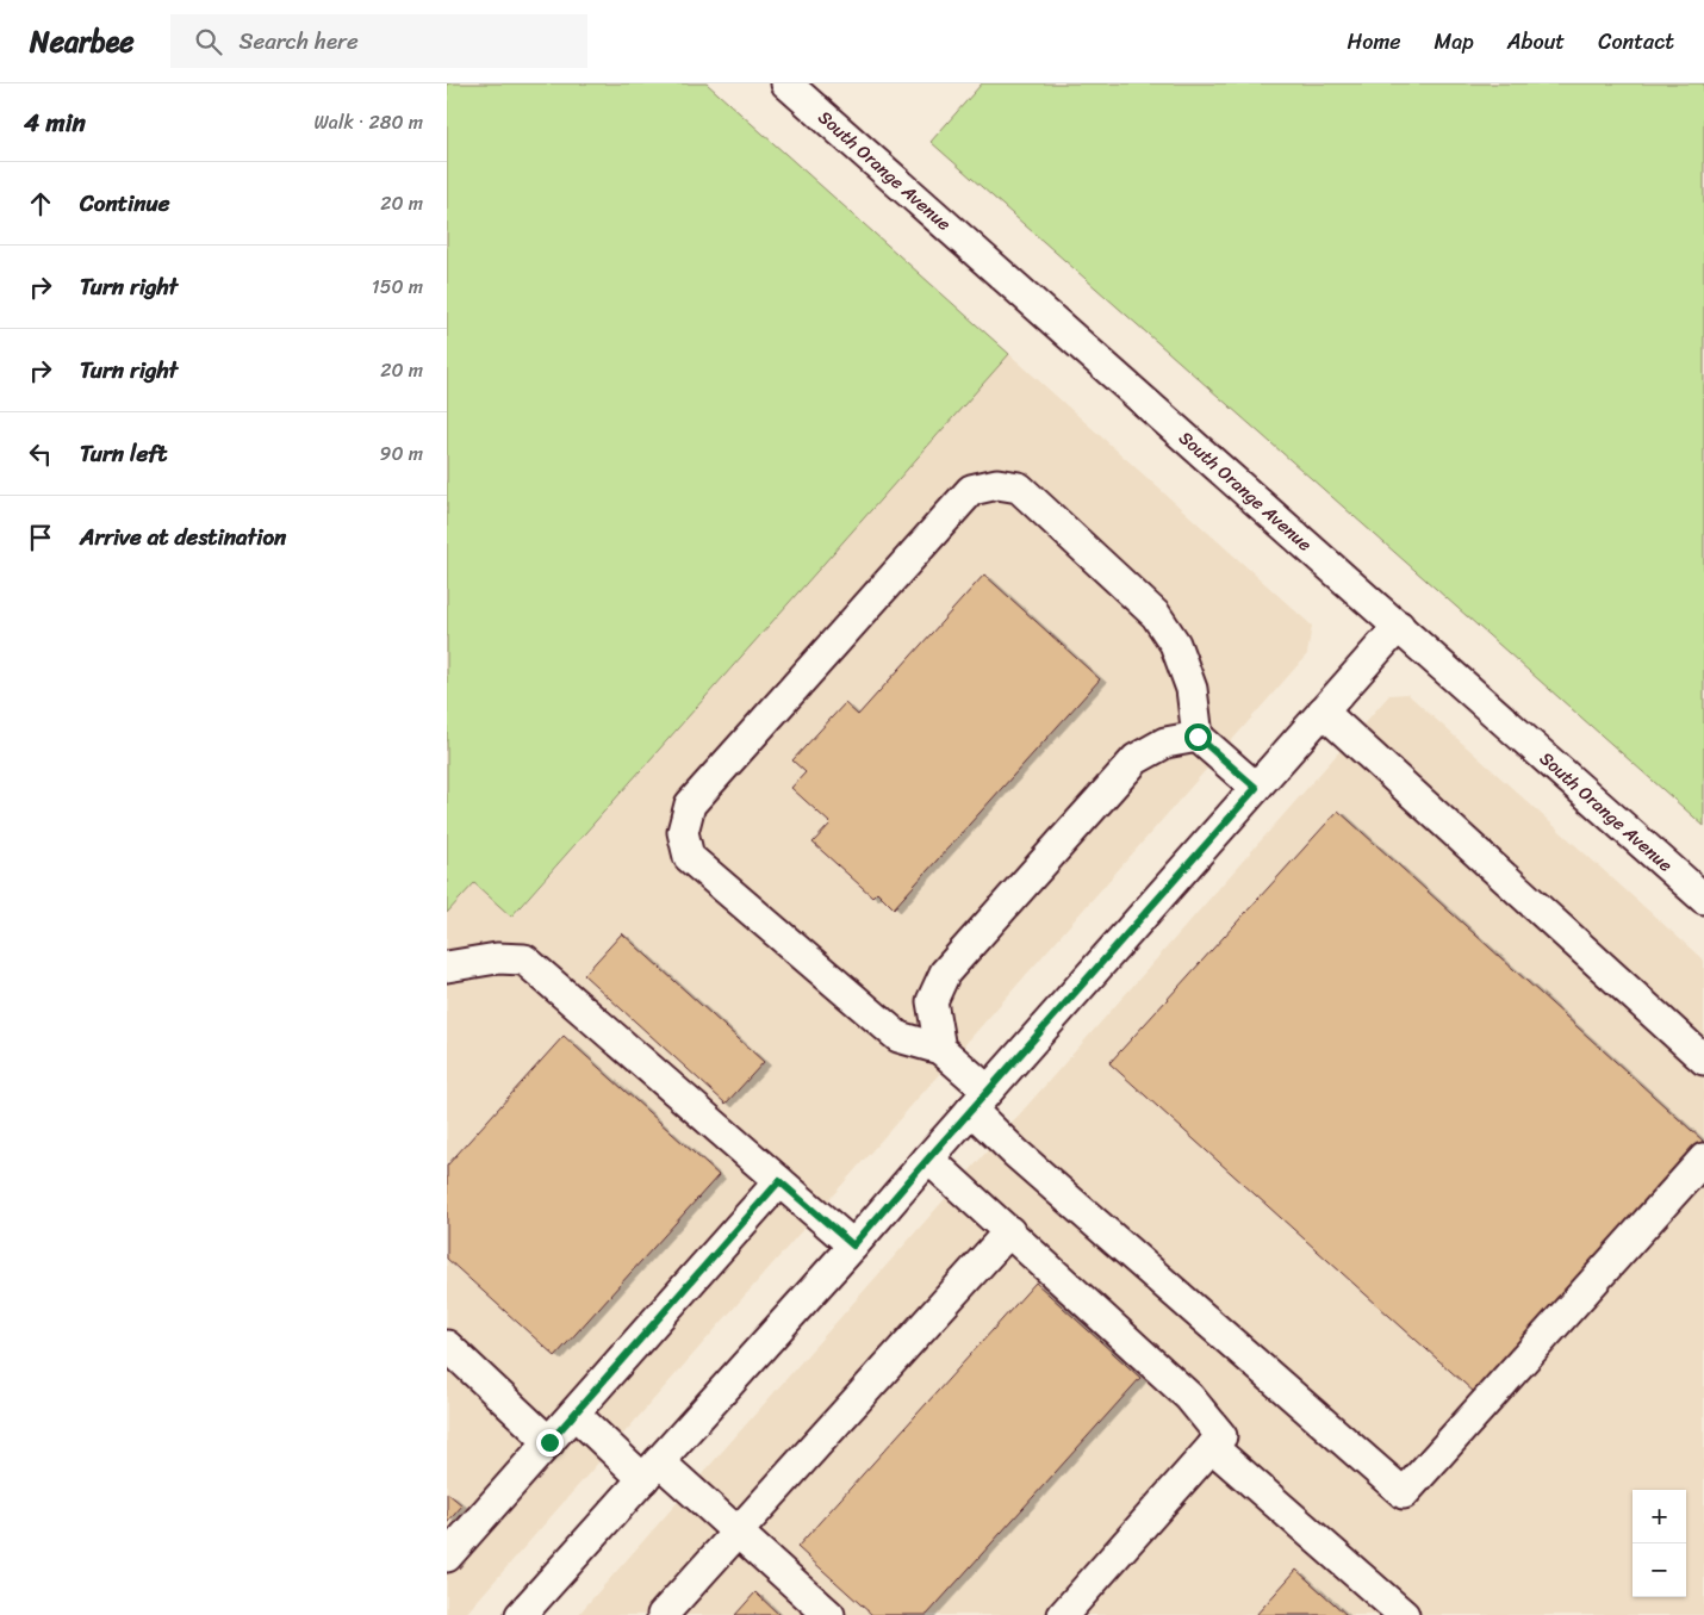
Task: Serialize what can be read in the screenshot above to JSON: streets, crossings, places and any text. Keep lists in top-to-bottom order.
{
  "streets": {
    "street": ["South Orange Avenue"]
  },
  "page": {
    "header": "Nearbee",
    "search": "Search here",
    "nav": [
      "Home",
      "Map",
      "About",
      "Contact"
    ],
    "heading": ["4 min", "Walk · 280 m"],
    "list": [
      ["Continue", "20 m"],
      ["Turn right", "150 m"],
      ["Turn right", "20 m"],
      ["Turn left", "90 m"],
      "Arrive at destination"
    ],
    "map_buttons": ["+", "−"]
  }
}
